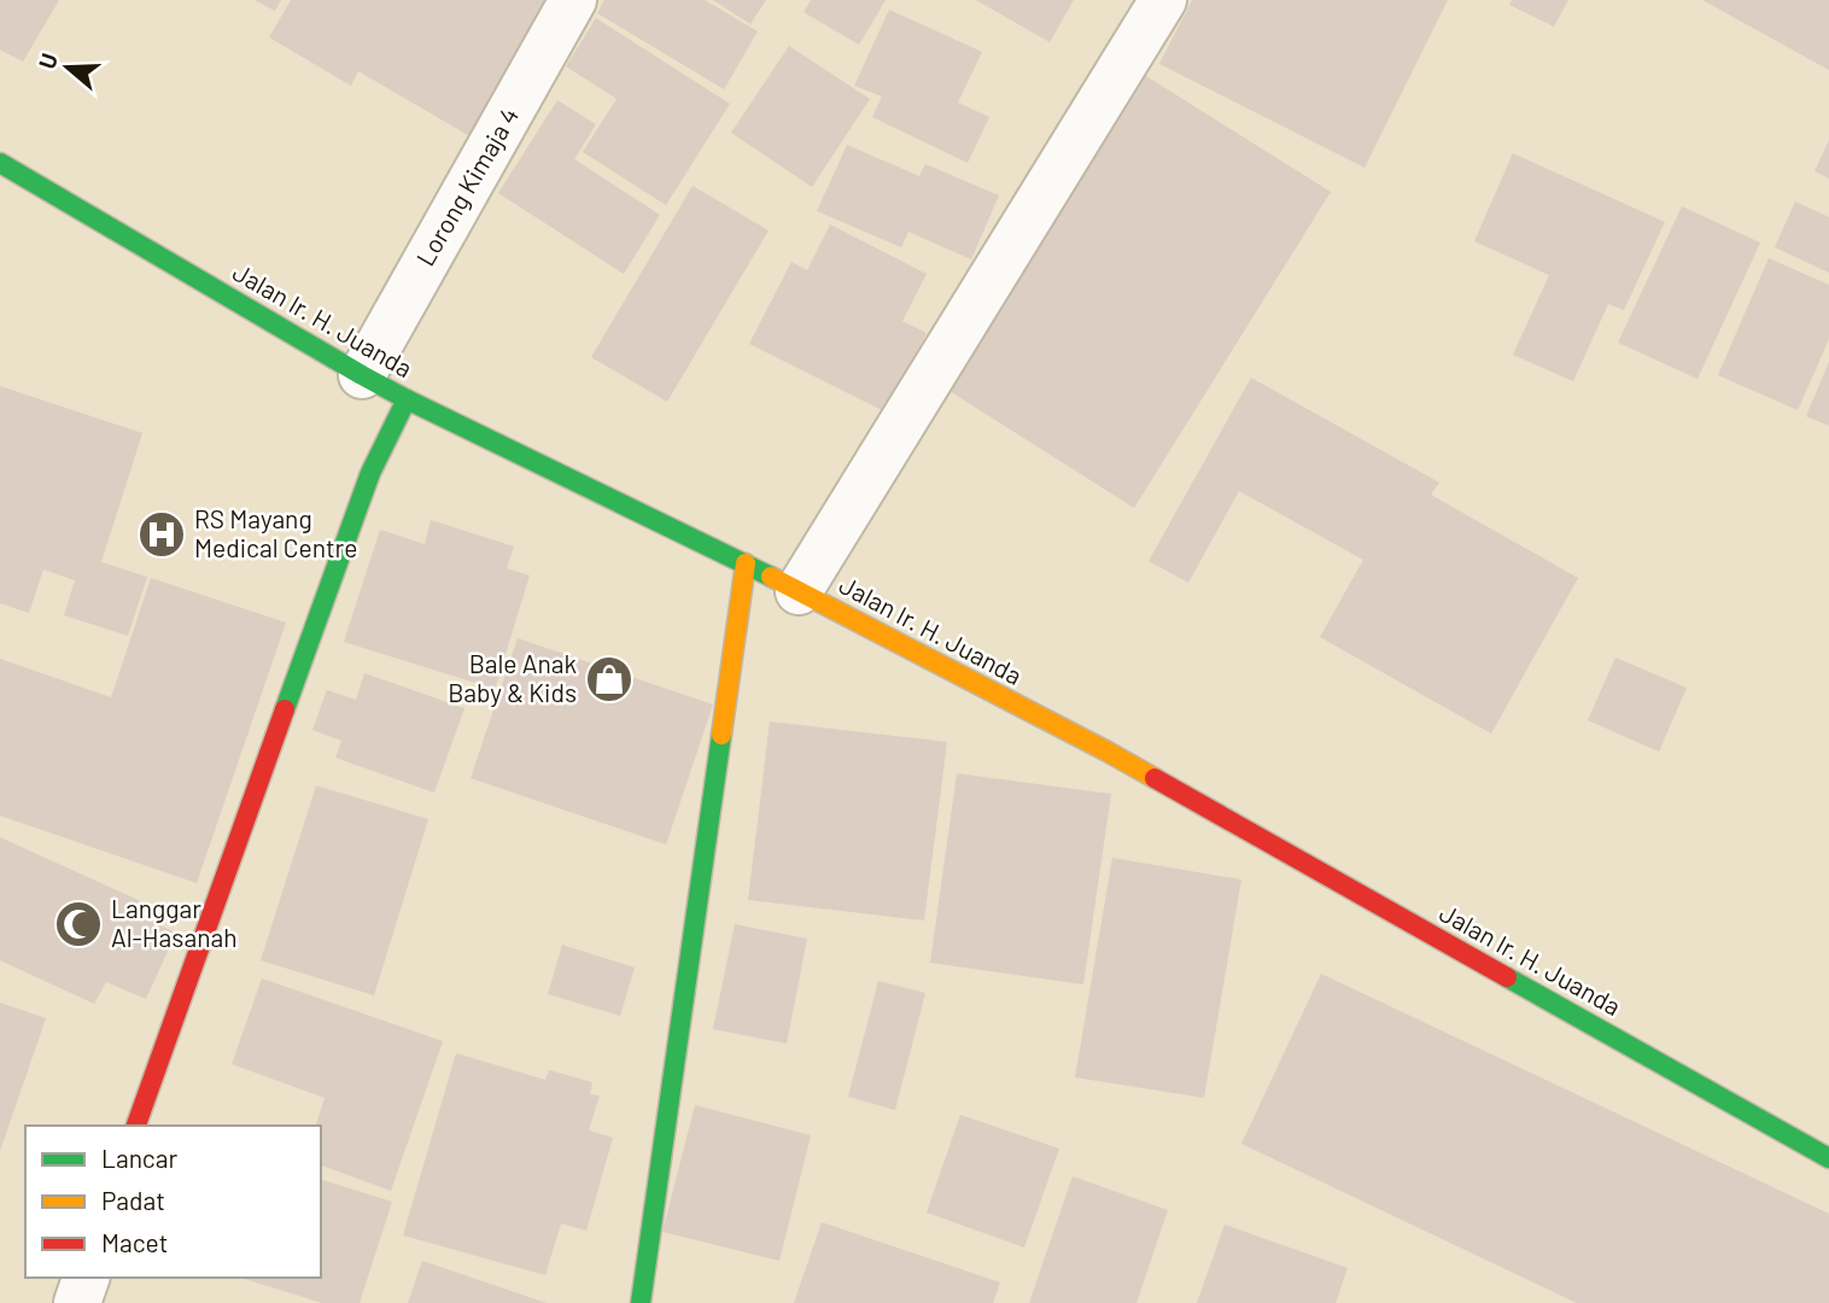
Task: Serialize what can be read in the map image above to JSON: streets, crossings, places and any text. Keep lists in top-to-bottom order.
{
  "streets": {
    "main road": ["Jalan Ir. H. Juanda"],
    "street": ["Lorong Kimaja 4"]
  },
  "crossings": [
    ["Lorong Kimaja 4", "Jalan Ir. H. Juanda"]
  ],
  "places": {
    "hospital": ["RS Mayang Medical Centre"],
    "shop": ["Bale Anak Baby & Kids"],
    "mosque": ["Langgar Al-Hasanah"]
  },
  "legend": ["Lancar", "Padat", "Macet"],
  "north": "left"
}
